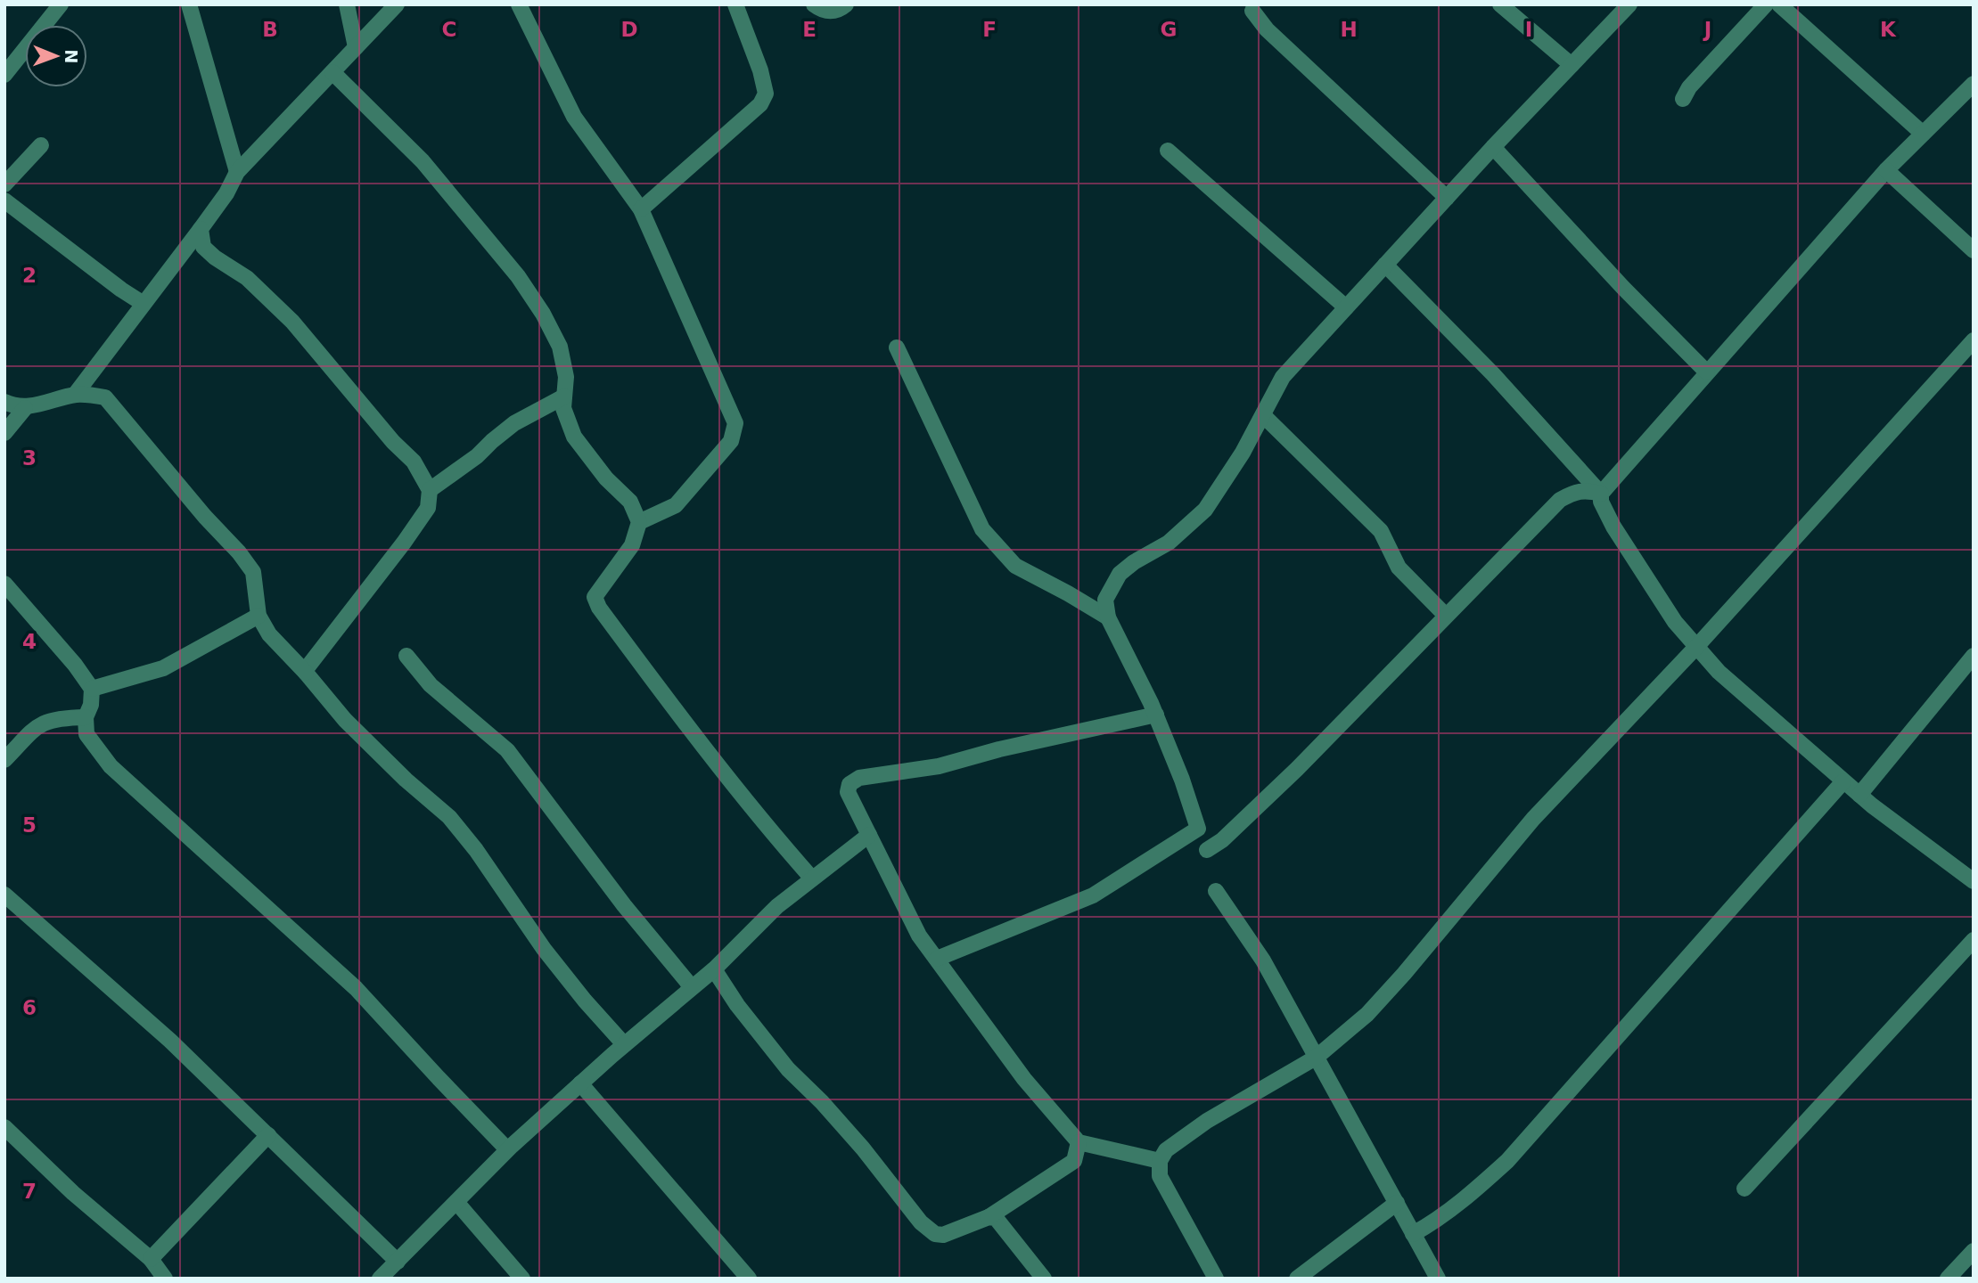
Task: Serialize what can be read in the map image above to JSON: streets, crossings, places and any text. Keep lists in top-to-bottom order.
{
  "north": "right",
  "grid": {
    "columns": [
      "B",
      "C",
      "D",
      "E",
      "F",
      "G",
      "H",
      "I",
      "J",
      "K"
    ],
    "rows": [
      "2",
      "3",
      "4",
      "5",
      "6",
      "7"
    ]
  }
}
